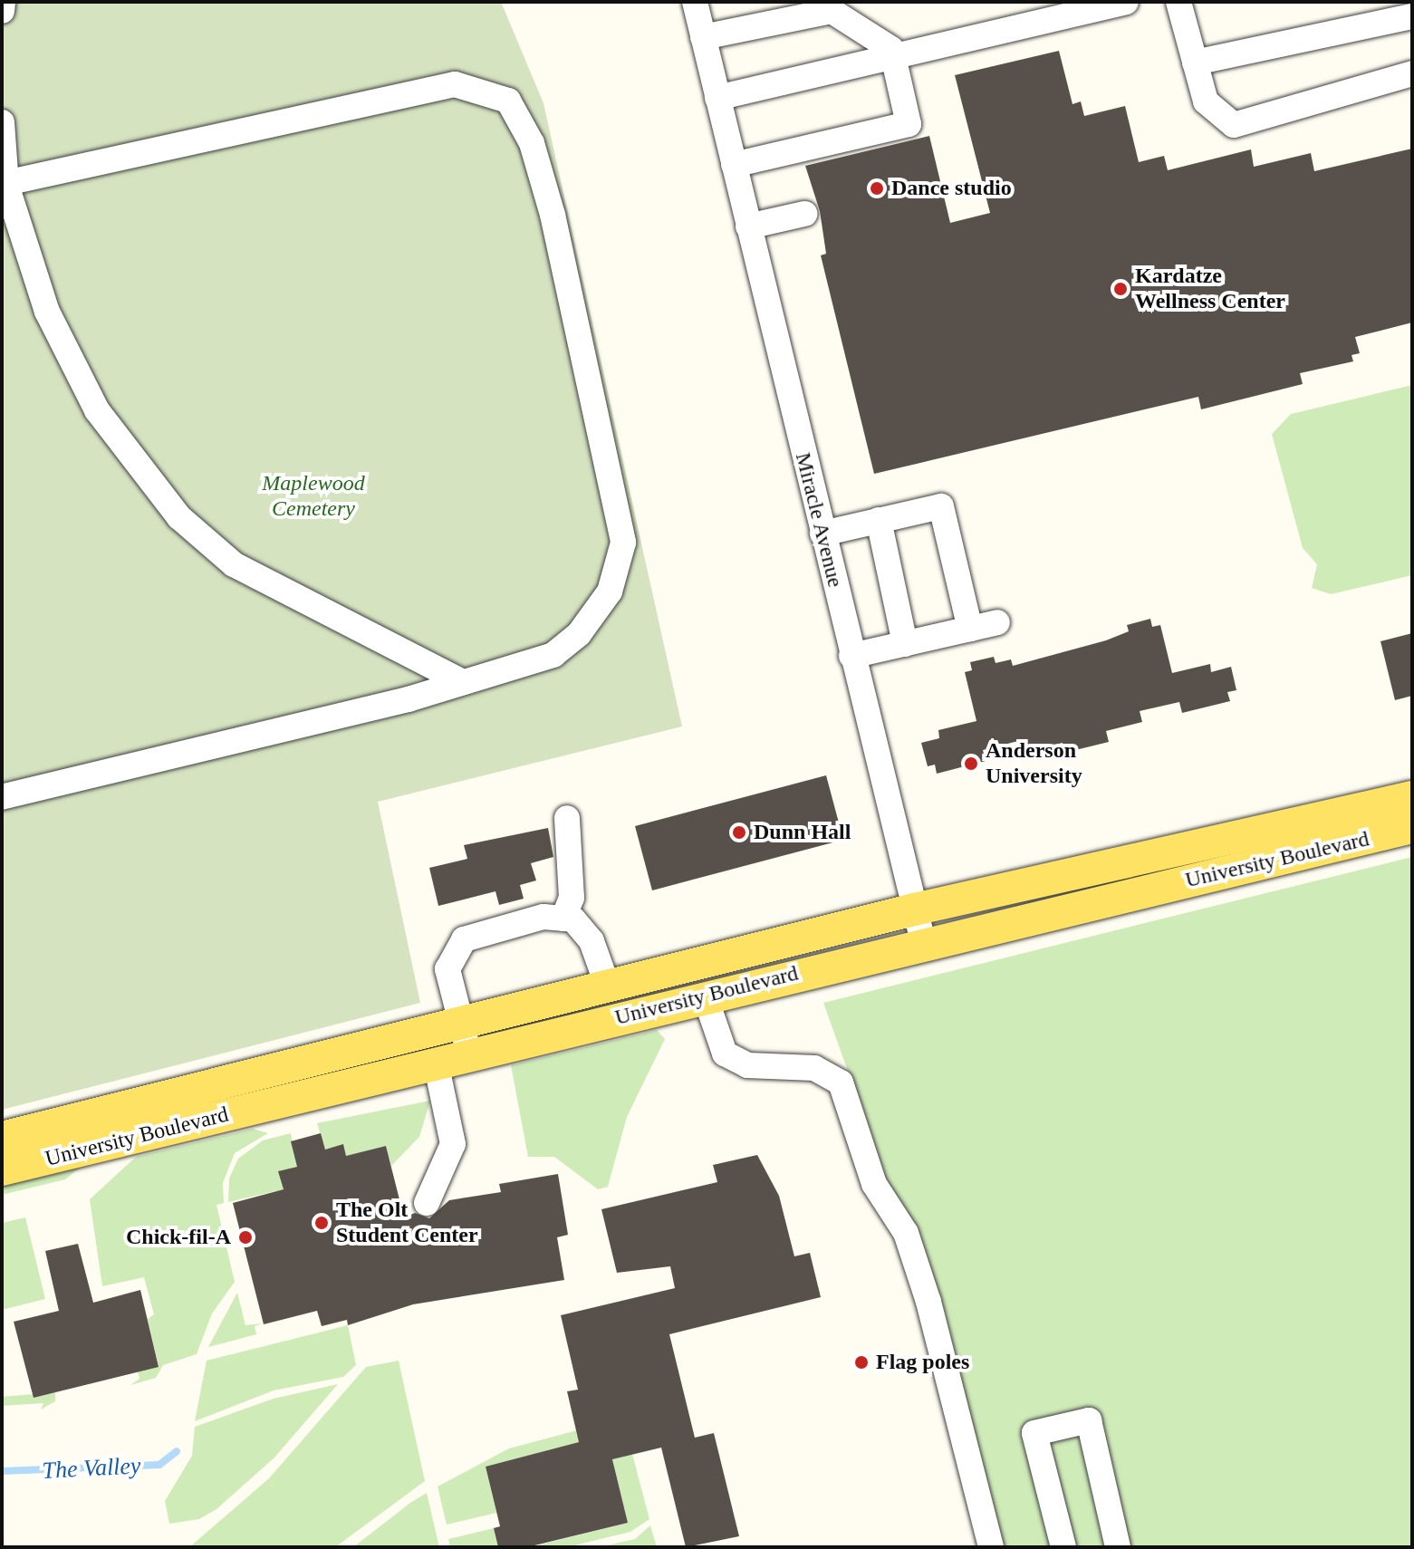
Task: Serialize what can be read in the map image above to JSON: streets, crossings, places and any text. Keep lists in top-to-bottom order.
{
  "streets": {
    "main road": ["University Boulevard"],
    "lane": ["Miracle Avenue"]
  },
  "crossings": [
    ["Miracle Avenue", "University Boulevard"]
  ],
  "water": ["The Valley"],
  "parks": ["Maplewood Cemetery"],
  "places": [
    "Dance studio",
    "Kardatze Wellness Center",
    "Anderson University",
    "Dunn Hall",
    "The Olt Student Center",
    "Chick-fil-A",
    "Flag poles"
  ]
}
